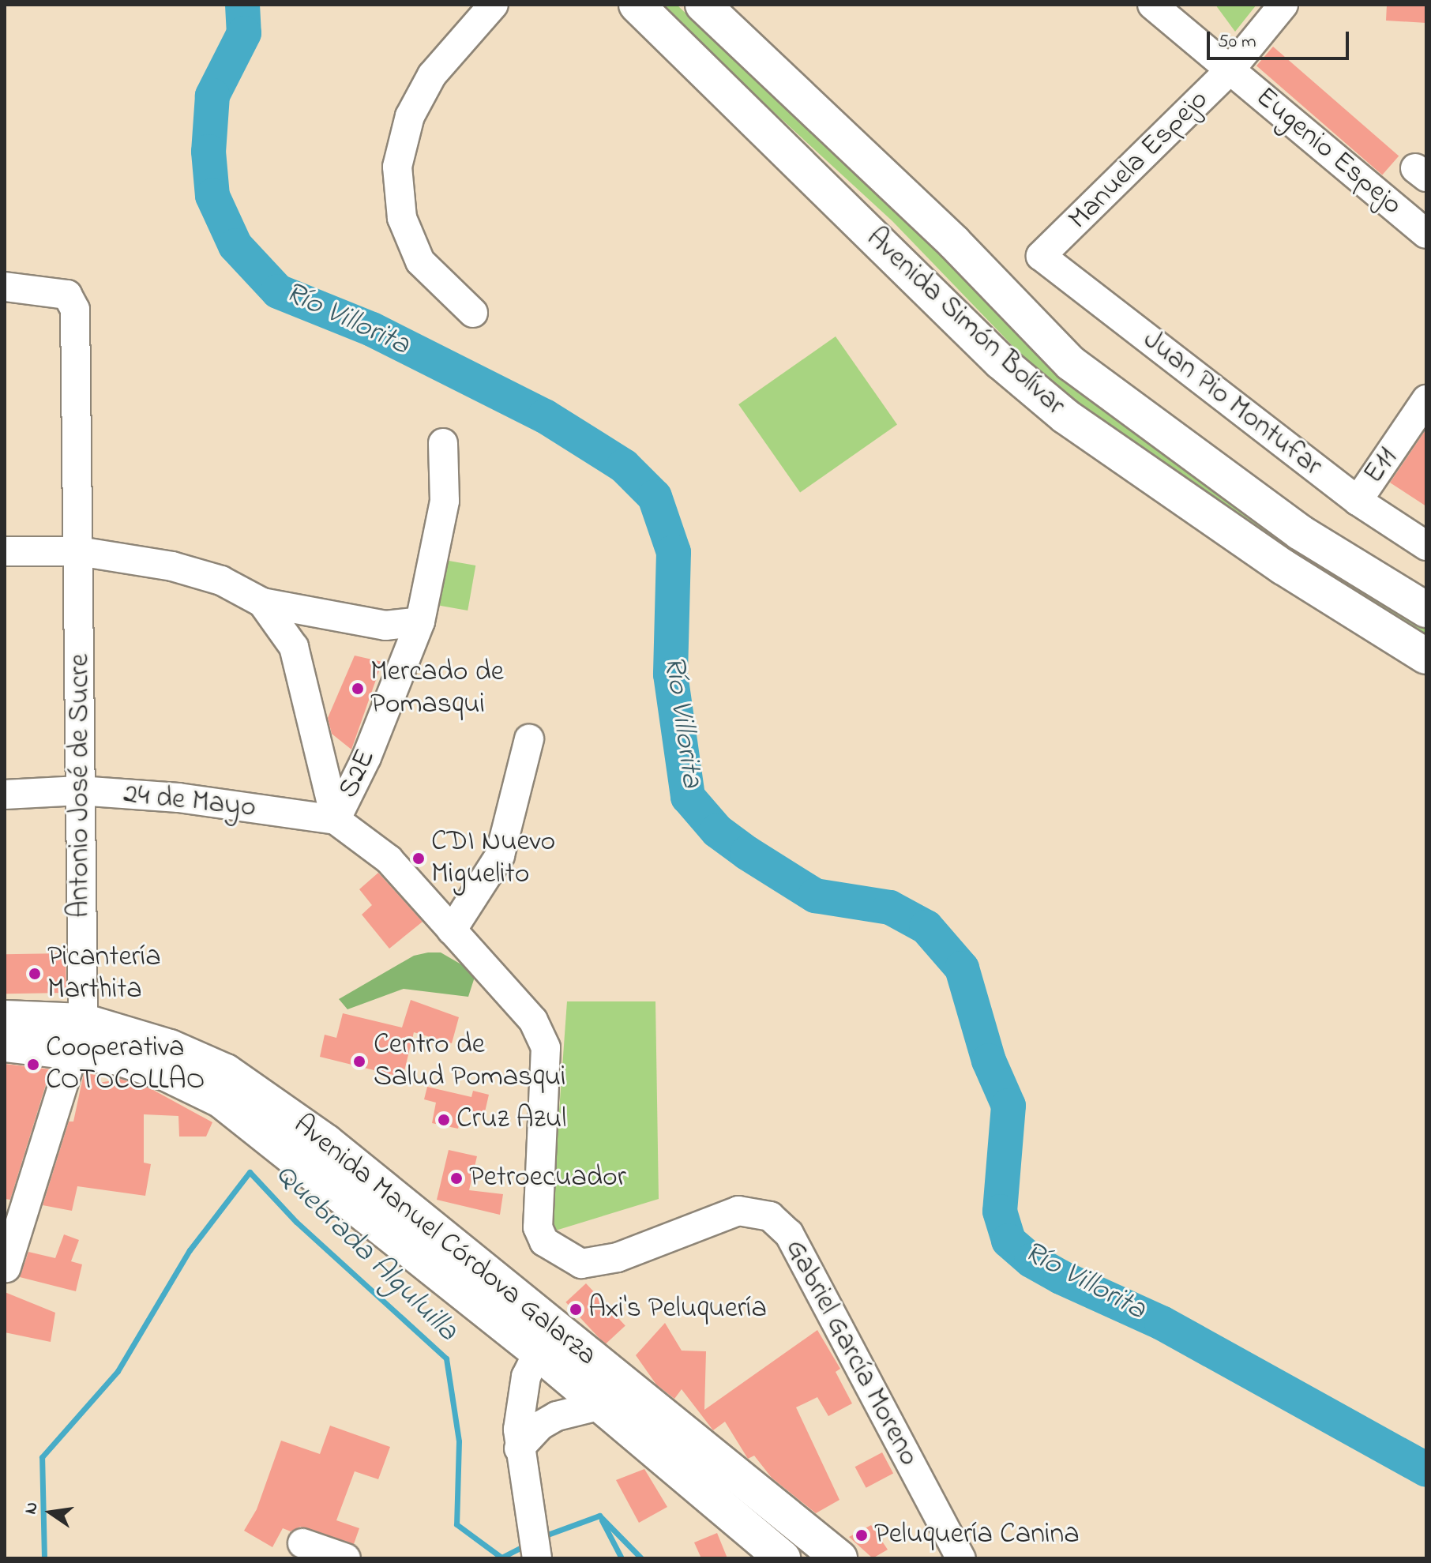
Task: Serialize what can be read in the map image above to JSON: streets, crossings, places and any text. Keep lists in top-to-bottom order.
{
  "streets": {
    "main road": ["Avenida Simón Bolívar", "Avenida Manuel Córdova Galarza"],
    "street": [
      "Eugenio Espejo",
      "Manuela Espejo",
      "Juan Pio Montufar",
      "E11",
      "S2E",
      "Antonio José de Sucre",
      "24 de Mayo",
      "Gabriel García Moreno"
    ]
  },
  "crossings": [
    ["Eugenio Espejo", "Manuela Espejo"],
    ["Manuela Espejo", "Juan Pio Montufar"],
    ["Juan Pio Montufar", "E11"],
    ["S2E", "24 de Mayo"],
    ["S2E", "Gabriel García Moreno"],
    ["Antonio José de Sucre", "24 de Mayo"],
    ["Antonio José de Sucre", "Avenida Manuel Córdova Galarza"],
    ["24 de Mayo", "Gabriel García Moreno"]
  ],
  "water": ["Río Villorita", "Quebrada Alguluilla"],
  "places": [
    "Mercado de Pomasqui",
    "CDI Nuevo Miguelito",
    "Picantería Marthita",
    "Centro de Salud Pomasqui",
    "Cooperativa COTOCOLLAO",
    "Cruz Azul",
    "Petroecuador",
    "Axi's Peluquería",
    "Peluquería Canina"
  ],
  "scale_bar": "50 m",
  "north": "left"
}
